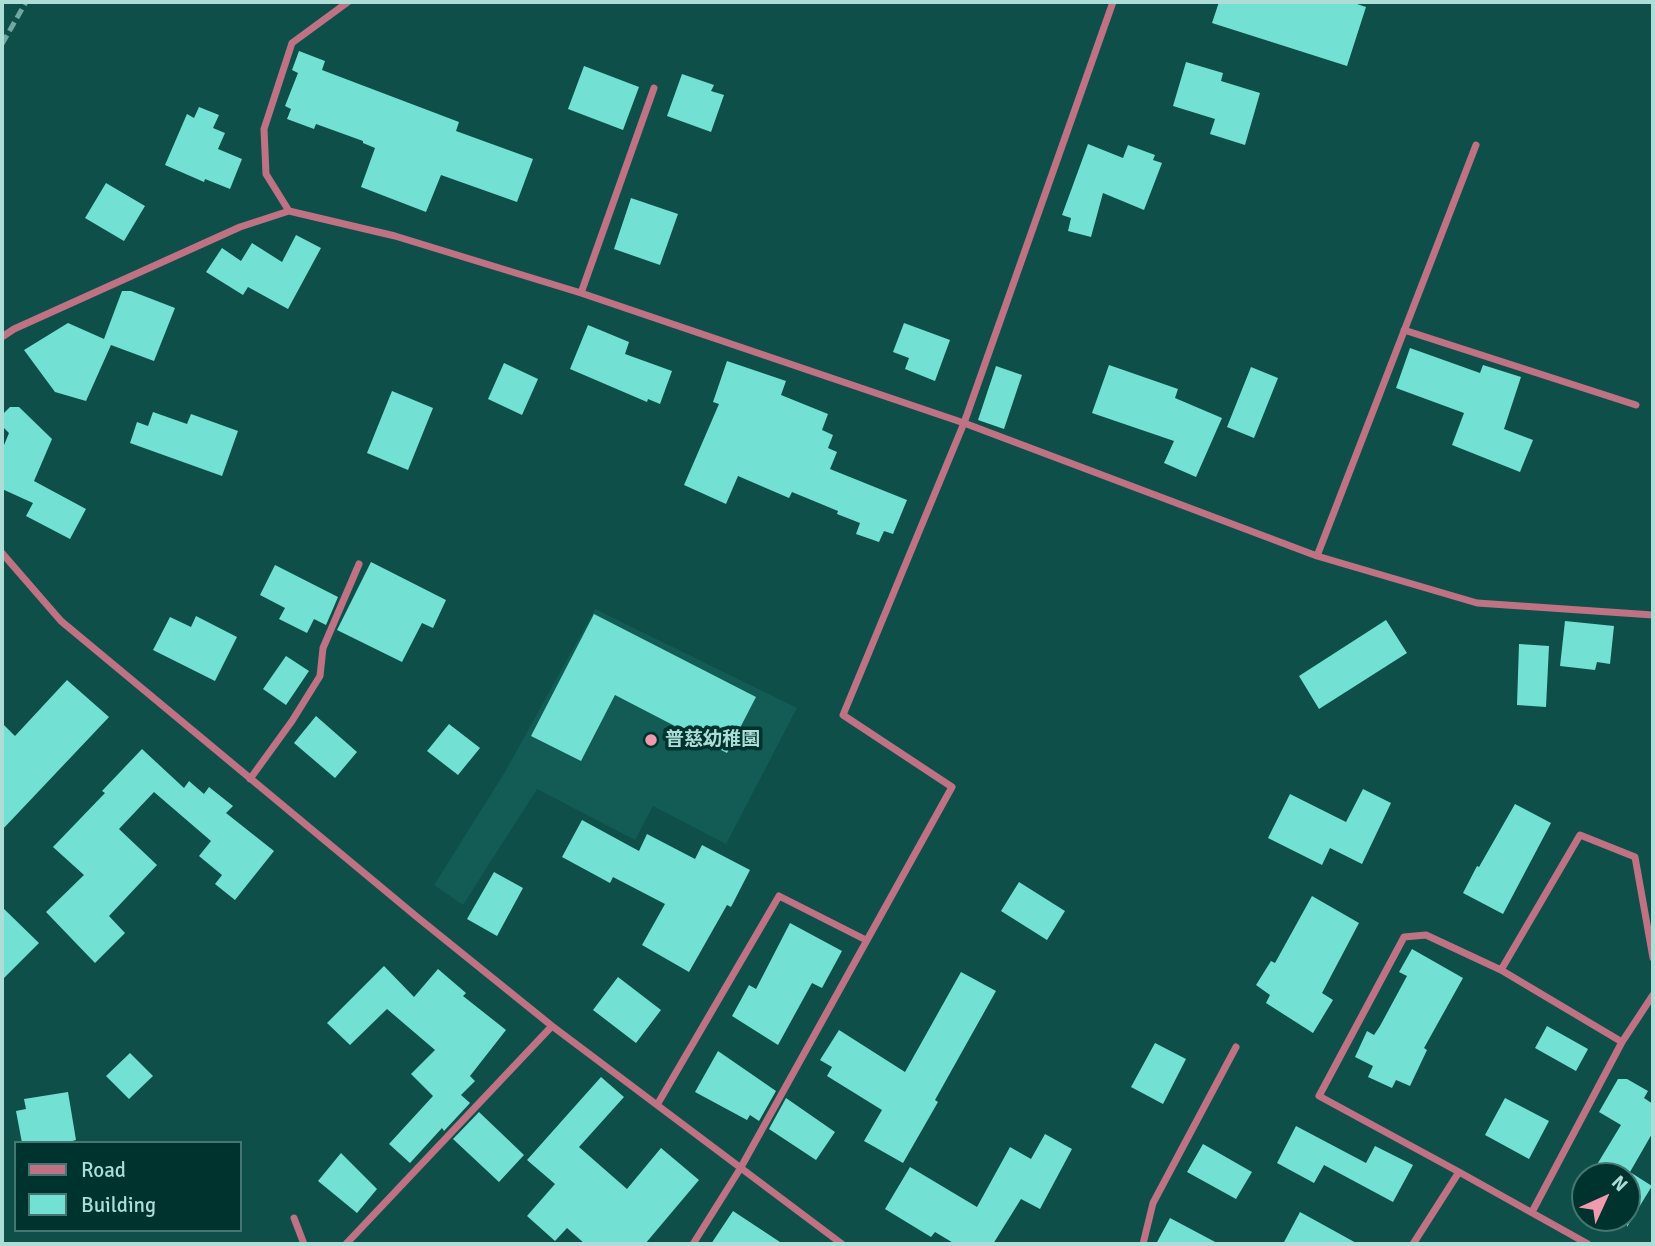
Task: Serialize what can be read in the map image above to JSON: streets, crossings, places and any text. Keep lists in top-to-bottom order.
{
  "places": ["普慈幼稚園"],
  "legend": ["Road", "Building"],
  "north": "top right"
}
